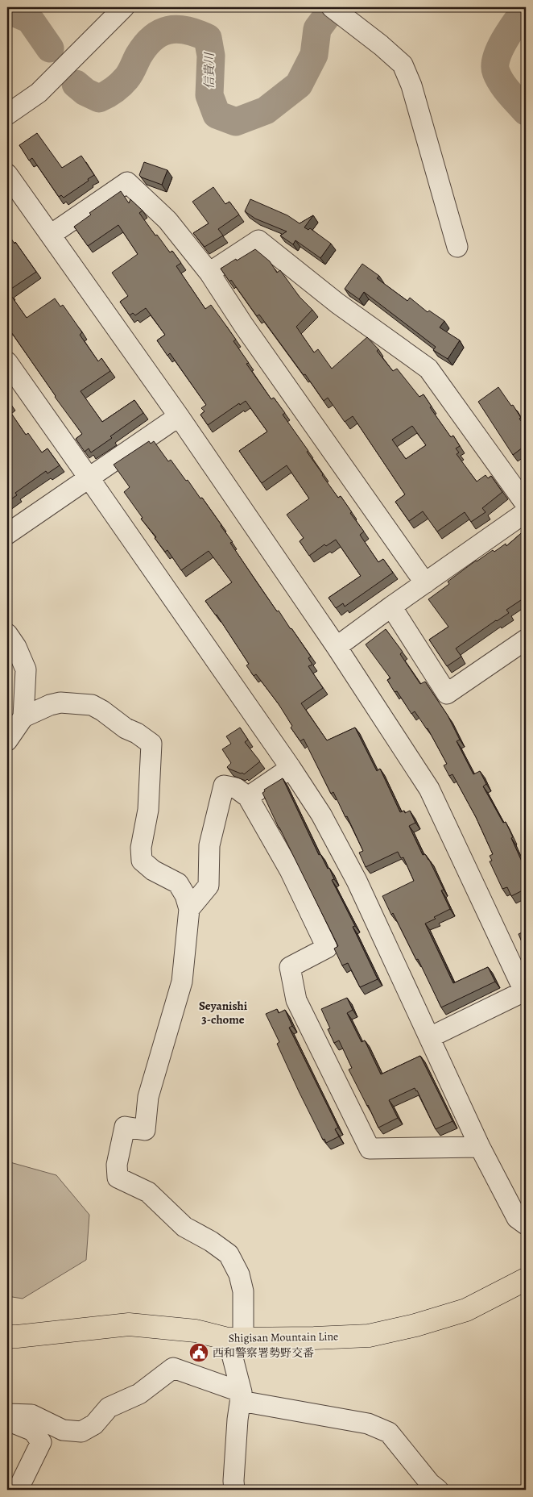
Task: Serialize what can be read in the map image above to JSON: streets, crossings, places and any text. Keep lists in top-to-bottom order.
{
  "streets": {
    "main road": ["Shigisan Mountain Line"]
  },
  "districts": ["Seyanishi 3-chome"],
  "water": ["信貴川"],
  "places": {
    "public building": ["西和警察署勢野交番"]
  }
}
